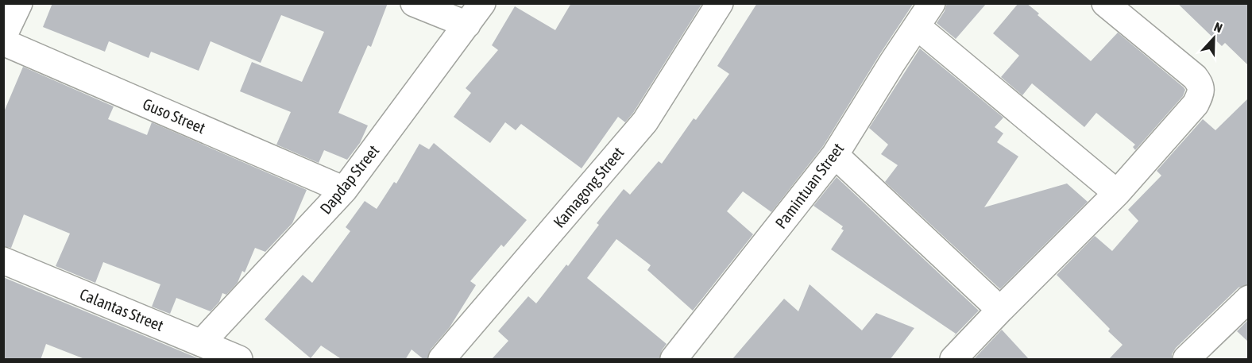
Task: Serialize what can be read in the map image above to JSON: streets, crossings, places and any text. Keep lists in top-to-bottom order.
{
  "streets": {
    "street": [
      "Guso Street",
      "Dapdap Street",
      "Pamintuan Street",
      "Kamagong Street",
      "Calantas Street"
    ]
  },
  "crossings": [
    ["Guso Street", "Dapdap Street"],
    ["Dapdap Street", "Calantas Street"]
  ],
  "north": "top"
}
